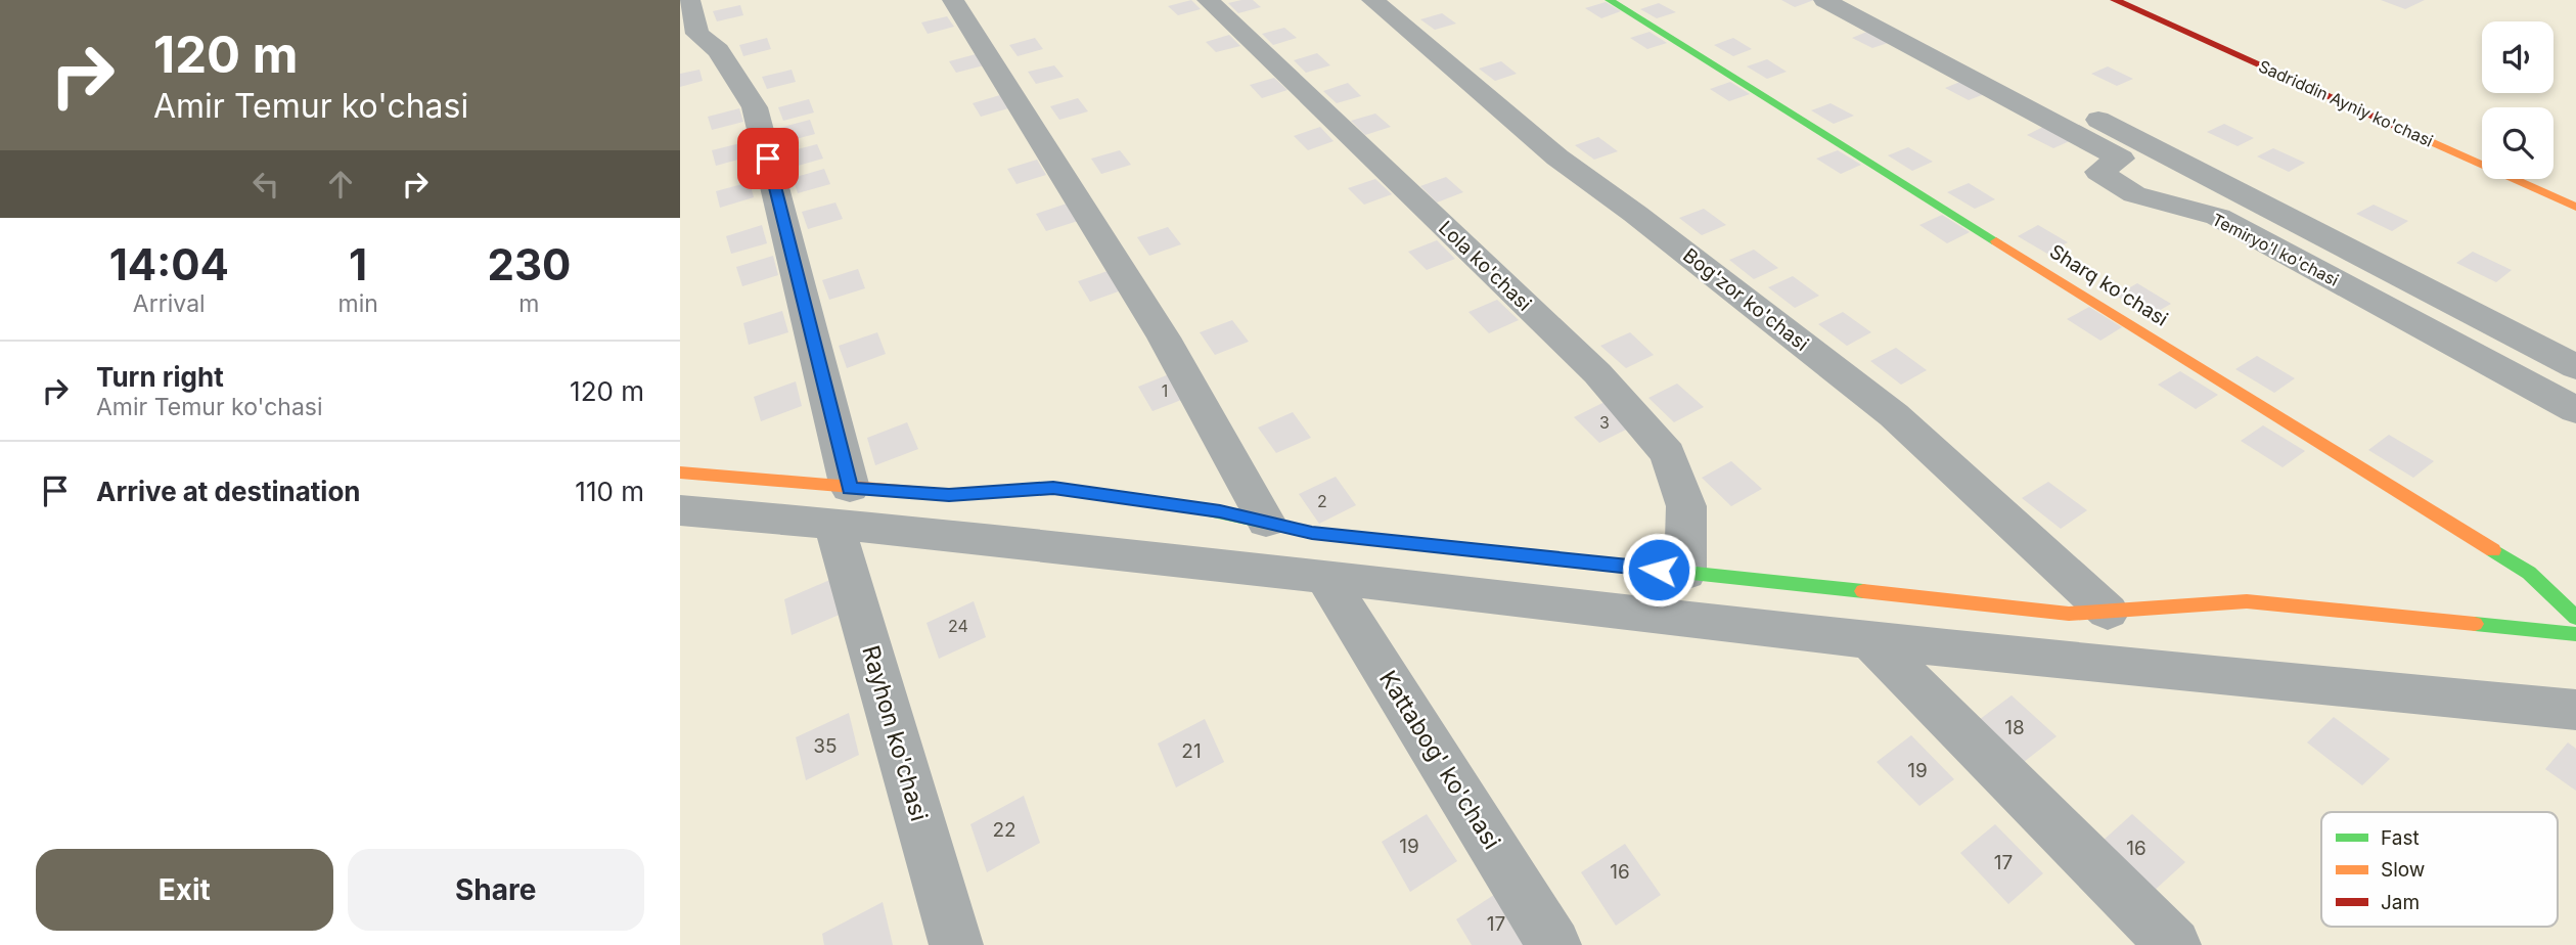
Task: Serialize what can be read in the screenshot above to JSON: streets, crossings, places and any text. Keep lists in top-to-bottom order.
{
  "streets": {
    "street": [
      "Sadriddin Ayniy ko'chasi",
      "Temiryo'l ko'chasi",
      "Lola ko'chasi",
      "Sharq ko'chasi",
      "Bog'zor ko'chasi",
      "Rayhon ko'chasi",
      "Kattabog' ko'chasi"
    ]
  },
  "house_numbers": [
    "1",
    "3",
    "2",
    "24",
    "18",
    "35",
    "21",
    "19",
    "22",
    "19",
    "16",
    "17",
    "16",
    "17"
  ],
  "legend": ["Fast", "Slow", "Jam"],
  "page": {
    "turn": ["120 m", "Amir Temur ko'chasi"],
    "eta": [
      "14:04",
      "Arrival",
      "1",
      "min",
      "230",
      "m"
    ],
    "list": [
      {
        "name": "Turn right",
        "note": "Amir Temur ko'chasi",
        "value": "120 m"
      },
      {
        "name": "Arrive at destination",
        "value": "110 m"
      }
    ],
    "buttons": ["Exit", "Share"]
  }
}
